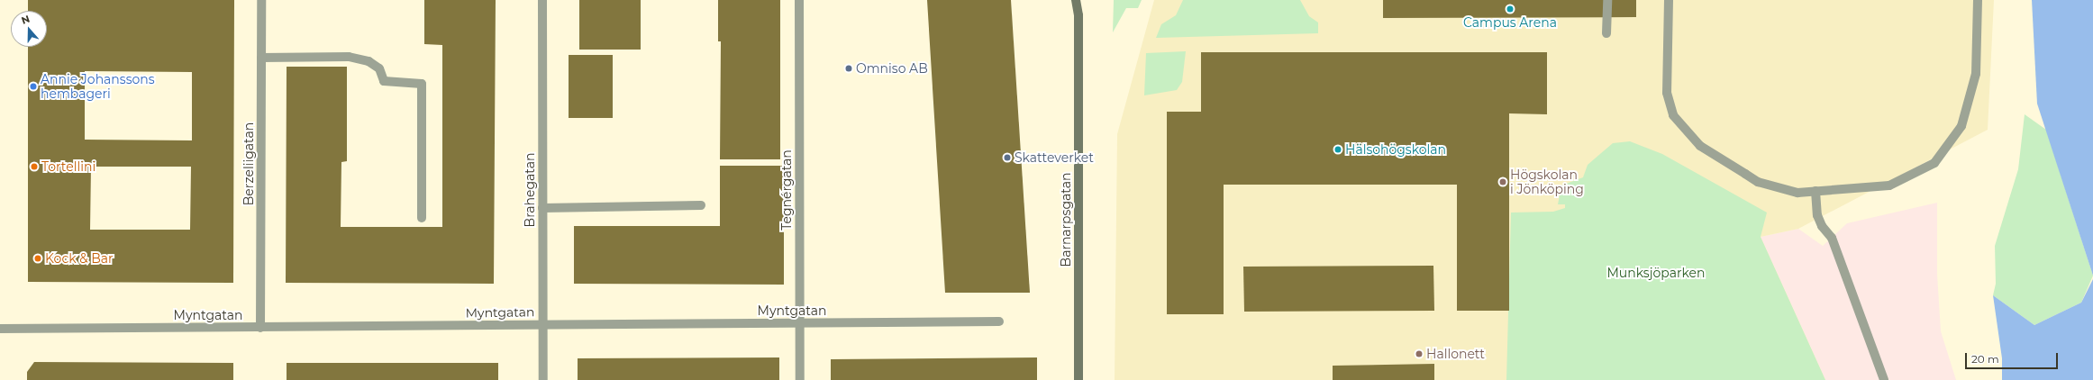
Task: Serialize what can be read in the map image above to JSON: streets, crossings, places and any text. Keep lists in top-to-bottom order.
{
  "streets": {
    "main road": ["Barnarpsgatan"],
    "street": [
      "Berzeliigatan",
      "Brahegatan",
      "Tegnérgatan",
      "Myntgatan"
    ]
  },
  "crossings": [
    ["Berzeliigatan", "Myntgatan"],
    ["Brahegatan", "Myntgatan"],
    ["Tegnérgatan", "Myntgatan"]
  ],
  "parks": ["Munksjöparken"],
  "places": [
    "Campus Arena",
    "Omniso AB",
    "Annie Johanssons hembageri",
    "Hälsohögskolan",
    "Skatteverket",
    "Tortellini",
    "Högskolan i Jönköping",
    "Kock & Bar",
    "Hallonett"
  ],
  "scale_bar": "20 m",
  "north": "top"
}
